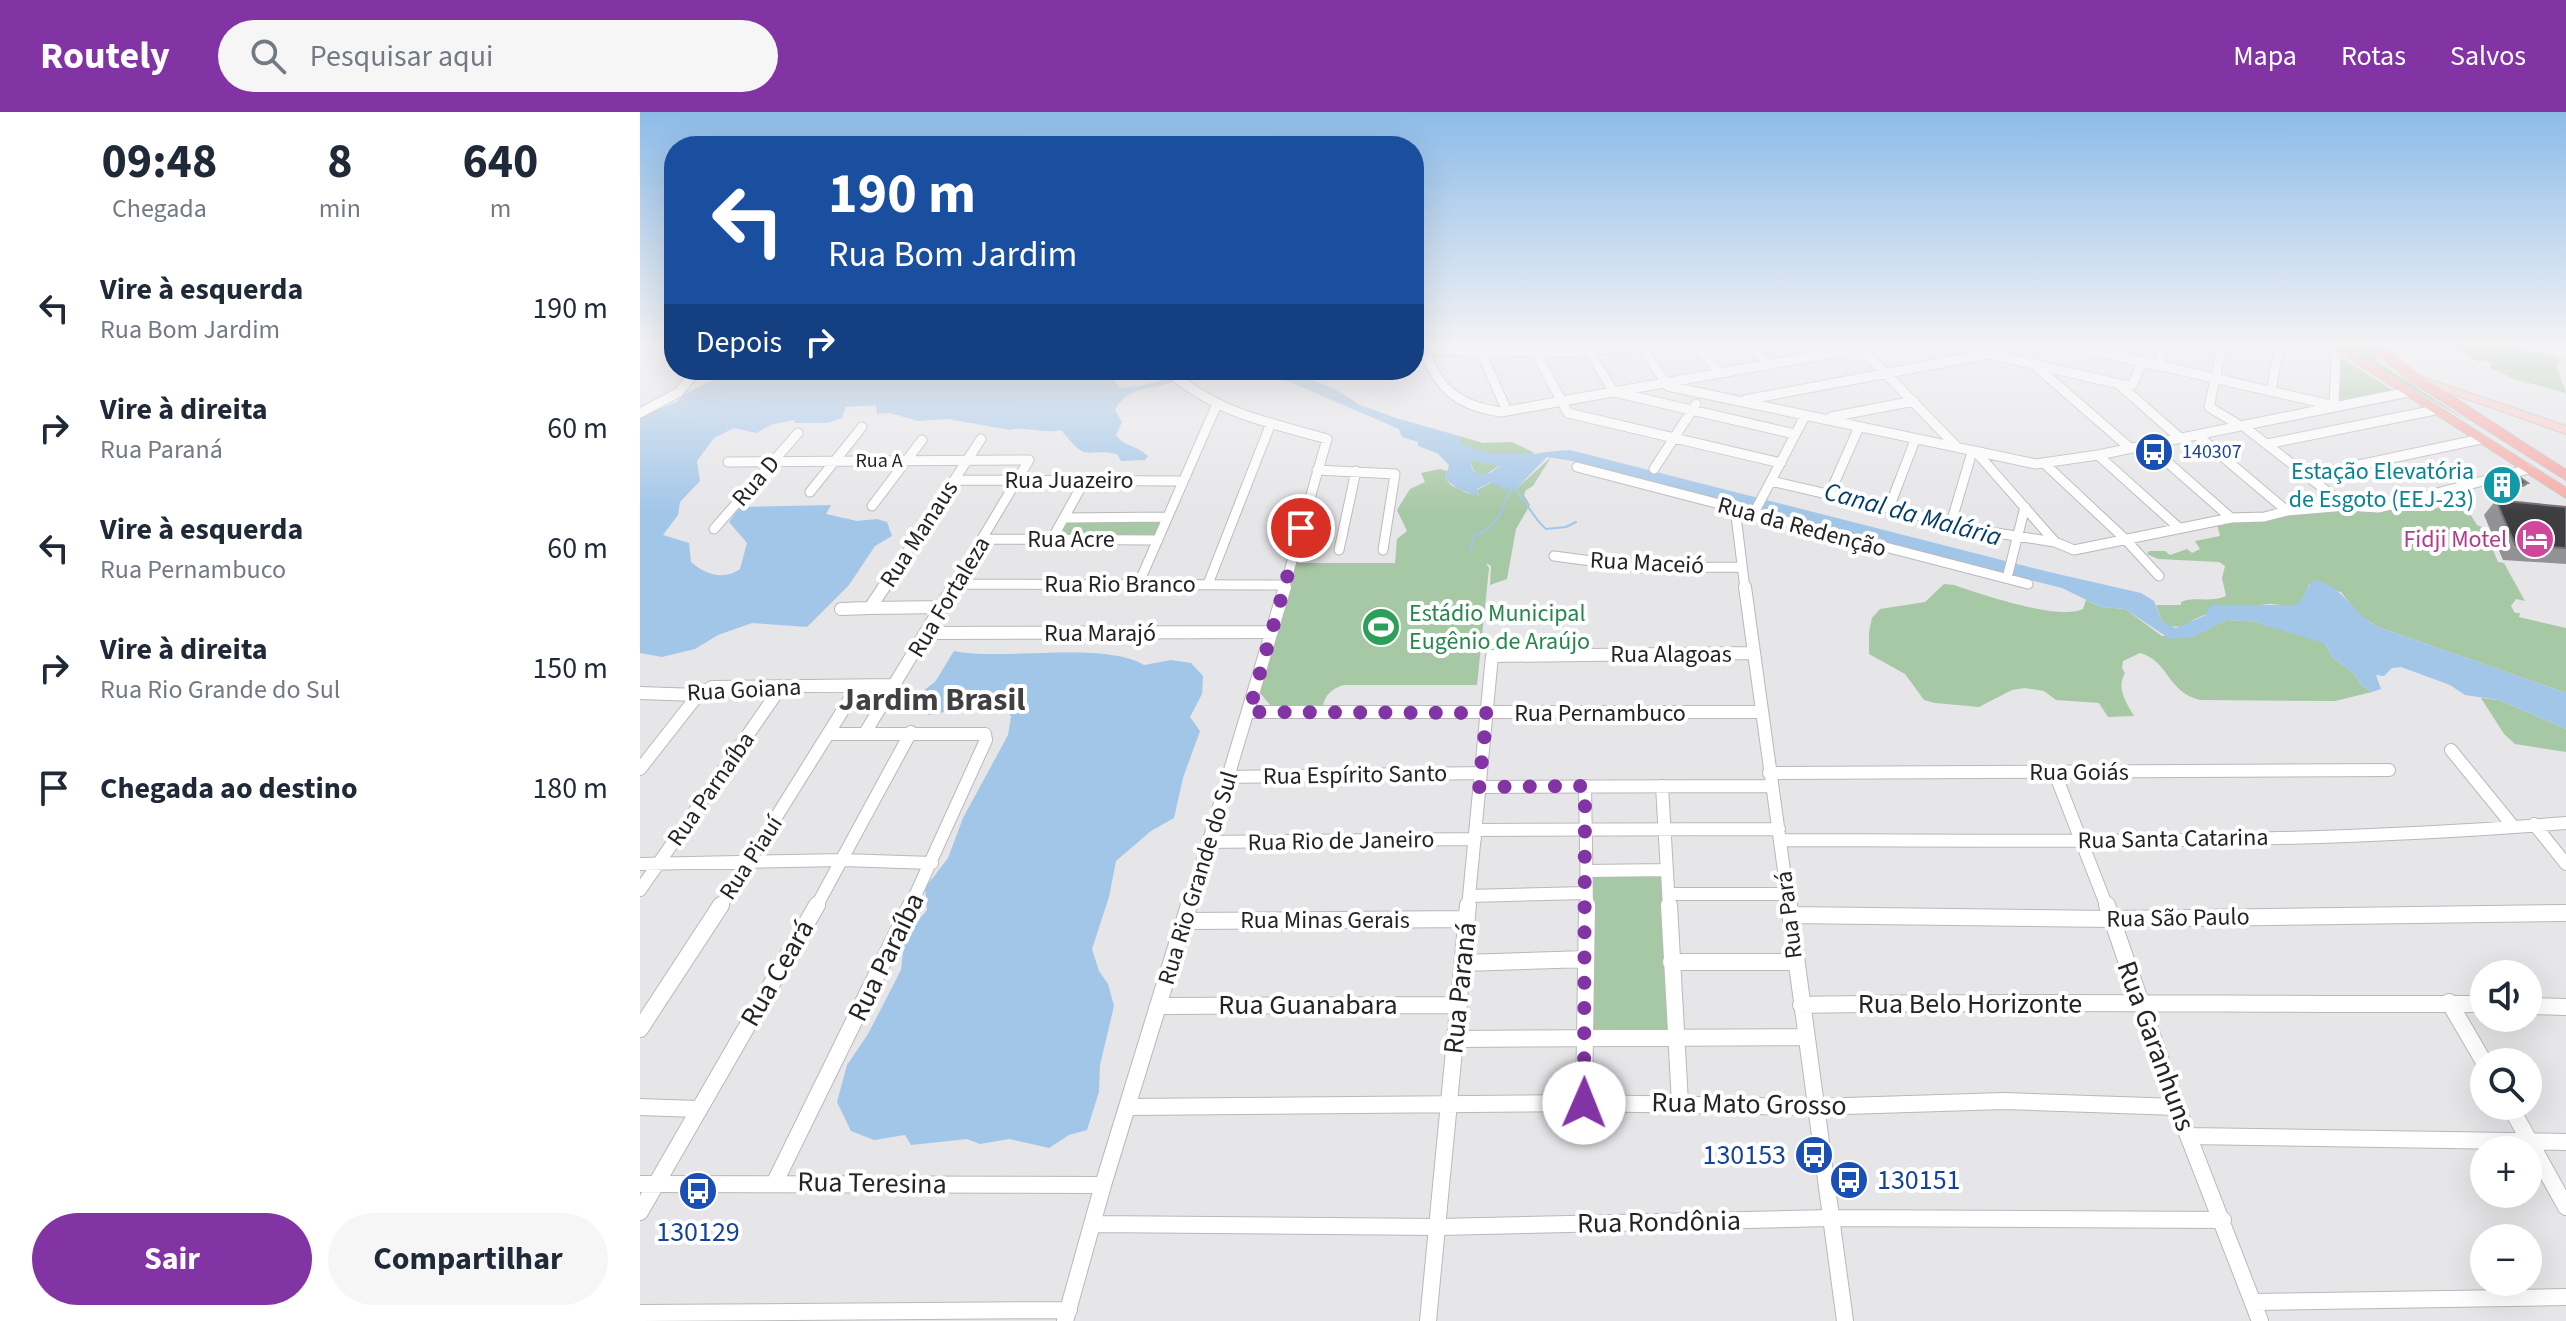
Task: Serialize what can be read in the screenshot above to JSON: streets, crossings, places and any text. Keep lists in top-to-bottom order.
{
  "streets": {
    "street": [
      "Rua A",
      "Rua Juazeiro",
      "Rua D",
      "Rua da Redenção",
      "Rua Manaus",
      "Rua Acre",
      "Rua Maceió",
      "Rua Rio Branco",
      "Rua Fortaleza",
      "Rua Marajó",
      "Rua Alagoas",
      "Rua Goiana",
      "Rua Pernambuco",
      "Rua Goiás",
      "Rua Espírito Santo",
      "Rua Parnaíba",
      "Rua Santa Catarina",
      "Rua Rio de Janeiro",
      "Rua Piauí",
      "Rua Rio Grande do Sul",
      "Rua Pará",
      "Rua São Paulo",
      "Rua Minas Gerais",
      "Rua Paraíba",
      "Rua Ceará",
      "Rua Paraná",
      "Rua Belo Horizonte",
      "Rua Guanabara",
      "Rua Garanhuns",
      "Rua Mato Grosso",
      "Rua Teresina",
      "Rua Rondônia"
    ]
  },
  "crossings": [
    ["Rua A", "Rua D"],
    ["Rua A", "Rua Manaus"],
    ["Rua A", "Rua Fortaleza"],
    ["Rua Juazeiro", "Rua Manaus"],
    ["Rua Juazeiro", "Rua Fortaleza"],
    ["Rua da Redenção", "Rua Pará"],
    ["Rua Manaus", "Rua Fortaleza"],
    ["Rua Acre", "Rua Fortaleza"],
    ["Rua Maceió", "Rua Pará"],
    ["Rua Rio Branco", "Rua Fortaleza"],
    ["Rua Rio Branco", "Rua Rio Grande do Sul"],
    ["Rua Fortaleza", "Rua Marajó"],
    ["Rua Fortaleza", "Rua Goiana"],
    ["Rua Marajó", "Rua Rio Grande do Sul"],
    ["Rua Alagoas", "Rua Pará"],
    ["Rua Alagoas", "Rua Paraná"],
    ["Rua Goiana", "Rua Parnaíba"],
    ["Rua Goiana", "Rua Piauí"],
    ["Rua Pernambuco", "Rua Rio Grande do Sul"],
    ["Rua Pernambuco", "Rua Pará"],
    ["Rua Pernambuco", "Rua Paraná"],
    ["Rua Goiás", "Rua Espírito Santo"],
    ["Rua Goiás", "Rua Pará"],
    ["Rua Goiás", "Rua Garanhuns"],
    ["Rua Espírito Santo", "Rua Rio Grande do Sul"],
    ["Rua Espírito Santo", "Rua Paraná"],
    ["Rua Santa Catarina", "Rua Rio de Janeiro"],
    ["Rua Santa Catarina", "Rua Pará"],
    ["Rua Santa Catarina", "Rua Garanhuns"],
    ["Rua Rio de Janeiro", "Rua Rio Grande do Sul"],
    ["Rua Rio de Janeiro", "Rua Paraná"],
    ["Rua Rio Grande do Sul", "Rua Minas Gerais"],
    ["Rua Rio Grande do Sul", "Rua Guanabara"],
    ["Rua Rio Grande do Sul", "Rua Mato Grosso"],
    ["Rua Rio Grande do Sul", "Rua Teresina"],
    ["Rua Rio Grande do Sul", "Rua Rondônia"],
    ["Rua Pará", "Rua São Paulo"],
    ["Rua Pará", "Rua Belo Horizonte"],
    ["Rua Pará", "Rua Mato Grosso"],
    ["Rua Pará", "Rua Rondônia"],
    ["Rua São Paulo", "Rua Garanhuns"],
    ["Rua Minas Gerais", "Rua Paraná"],
    ["Rua Paraíba", "Rua Ceará"],
    ["Rua Paraíba", "Rua Teresina"],
    ["Rua Ceará", "Rua Teresina"],
    ["Rua Paraná", "Rua Guanabara"],
    ["Rua Paraná", "Rua Mato Grosso"],
    ["Rua Paraná", "Rua Rondônia"],
    ["Rua Belo Horizonte", "Rua Garanhuns"],
    ["Rua Garanhuns", "Rua Mato Grosso"],
    ["Rua Garanhuns", "Rua Rondônia"]
  ],
  "districts": ["Jardim Brasil"],
  "water": ["Canal da Malária"],
  "places": {
    "bus stop": [
      "140307",
      "130153",
      "130151",
      "130129"
    ],
    "building": ["Estação Elevatória de Esgoto (EEJ-23)"],
    "hotel": ["Fidji Motel"],
    "sports": ["Estádio Municipal Eugênio de Araújo"]
  },
  "page": {
    "header": "Routely",
    "search": "Pesquisar aqui",
    "nav": ["Mapa", "Rotas", "Salvos"],
    "eta": [
      "09:48",
      "Chegada",
      "8",
      "min",
      "640",
      "m"
    ],
    "turn": ["190 m", "Rua Bom Jardim"],
    "list": [
      {
        "name": "Vire à esquerda",
        "note": "Rua Bom Jardim",
        "value": "190 m"
      },
      {
        "name": "Vire à direita",
        "note": "Rua Paraná",
        "value": "60 m"
      },
      {
        "name": "Vire à esquerda",
        "note": "Rua Pernambuco",
        "value": "60 m"
      },
      {
        "name": "Vire à direita",
        "note": "Rua Rio Grande do Sul",
        "value": "150 m"
      },
      {
        "name": "Chegada ao destino",
        "value": "180 m"
      }
    ],
    "then": "Depois",
    "map_buttons": ["+", "−"],
    "buttons": ["Sair", "Compartilhar"]
  }
}
